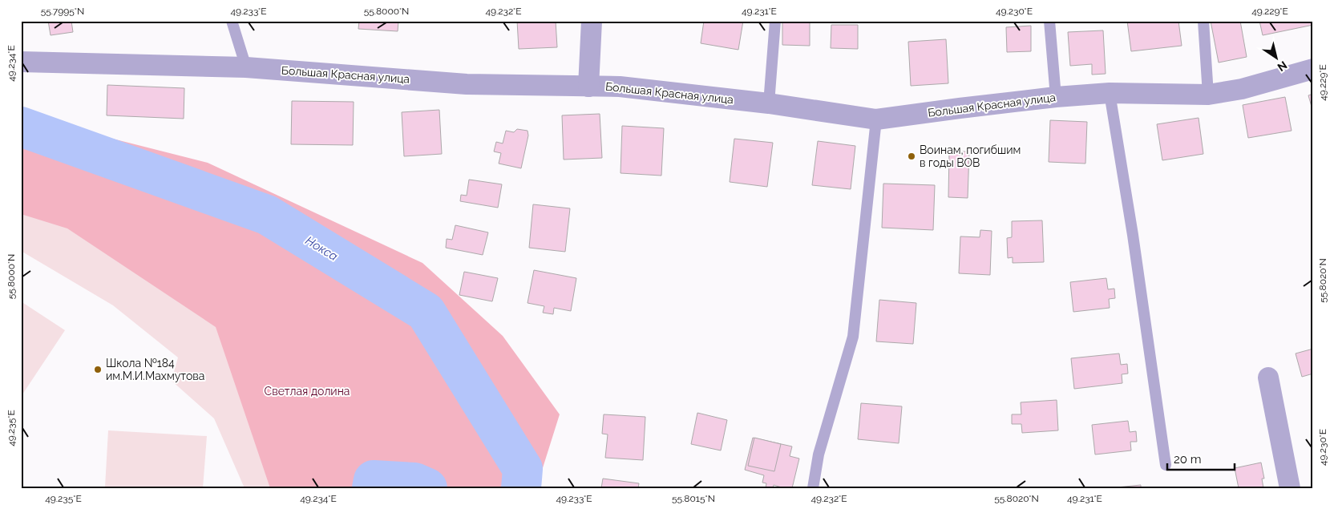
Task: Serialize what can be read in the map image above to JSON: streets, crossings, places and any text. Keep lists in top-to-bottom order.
{
  "streets": {
    "street": ["Большая Красная улица"]
  },
  "water": ["Нокса"],
  "parks": ["Светлая долина"],
  "places": ["Воинам, погибшим в годы ВОВ", "Школа №184 им.М.И.Махмутова"],
  "scale_bar": "20 m",
  "north": "bottom right",
  "coordinates": [
    "55.7995°N",
    "49.233°E",
    "55.8000°N",
    "49.232°E",
    "49.231°E",
    "49.230°E",
    "49.229°E",
    "49.234°E",
    "55.8020°N",
    "49.235°E",
    "55.8015°N"
  ]
}
